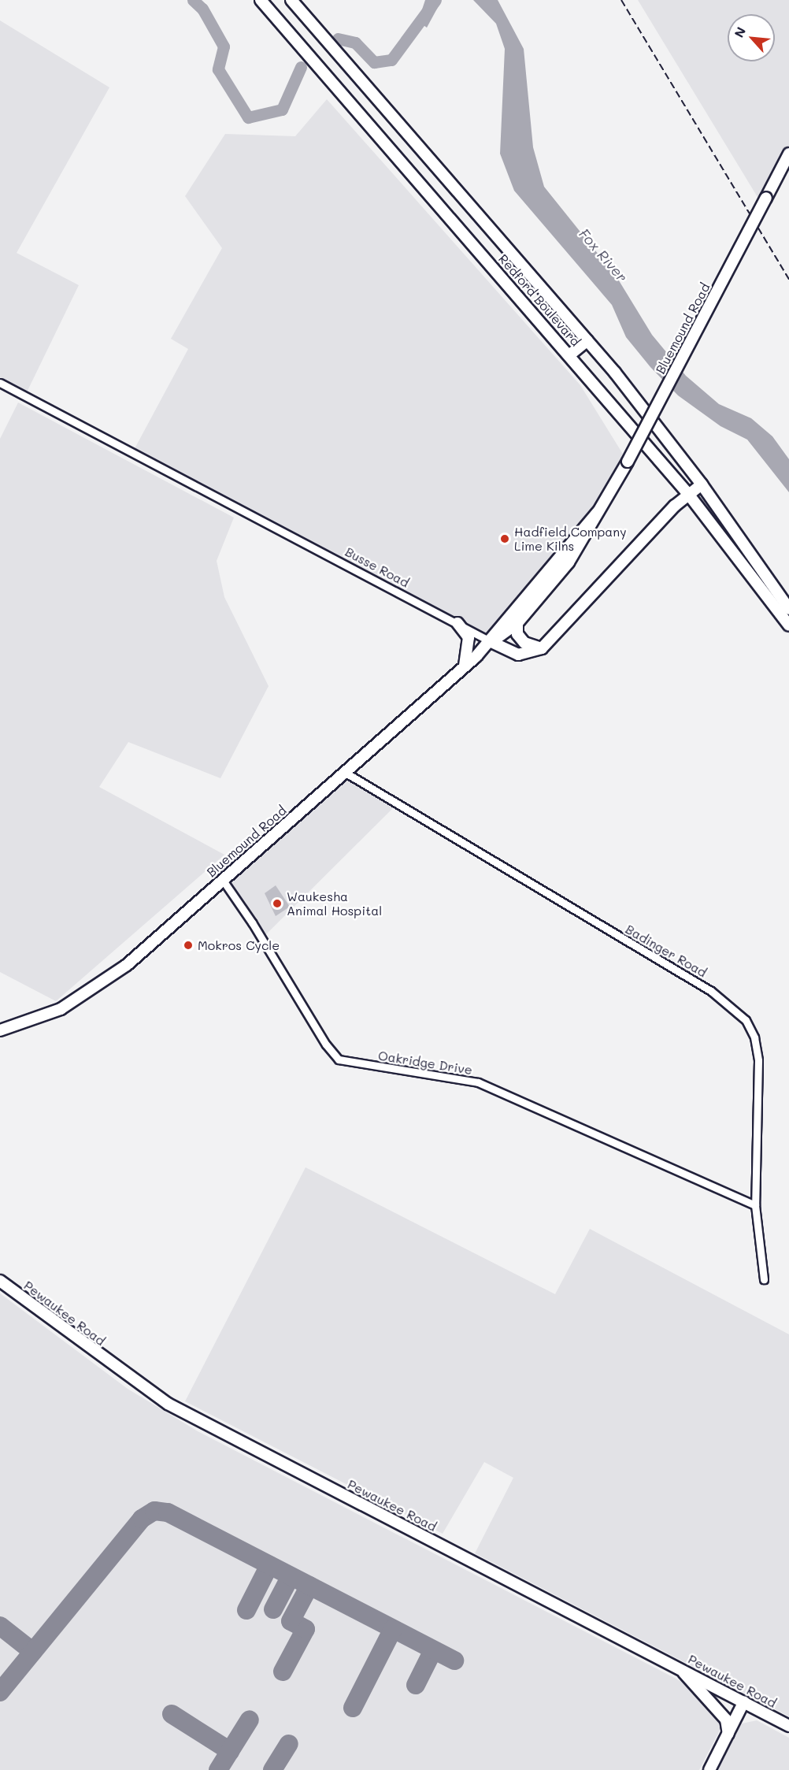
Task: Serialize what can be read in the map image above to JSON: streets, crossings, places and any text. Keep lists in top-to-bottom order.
{
  "streets": {
    "main road": [
      "Redford Boulevard",
      "Bluemound Road",
      "Busse Road",
      "Pewaukee Road"
    ],
    "street": ["Badinger Road", "Oakridge Drive"]
  },
  "crossings": [
    ["Bluemound Road", "Busse Road"],
    ["Bluemound Road", "Badinger Road"],
    ["Bluemound Road", "Oakridge Drive"],
    ["Badinger Road", "Oakridge Drive"]
  ],
  "water": ["Fox River"],
  "places": ["Hadfield Company Lime Kilns", "Waukesha Animal Hospital", "Mokros Cycle"],
  "north": "top left"
}
